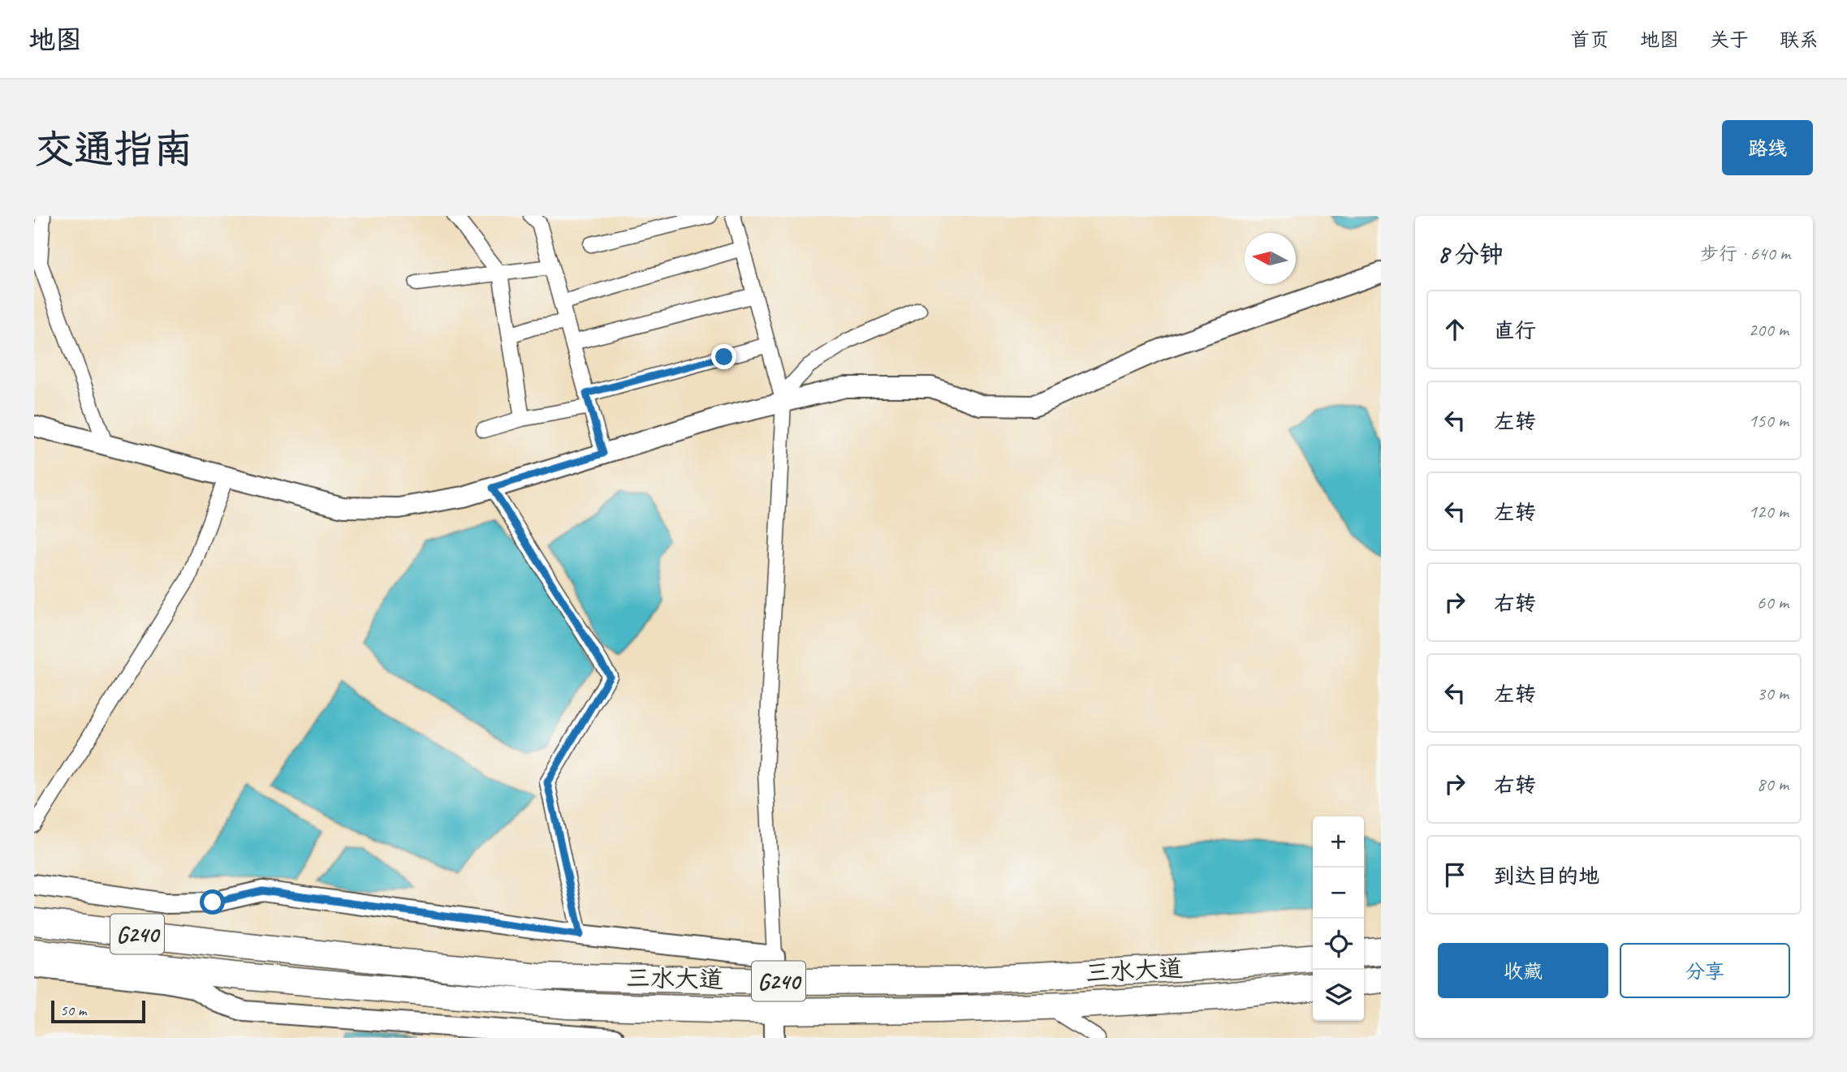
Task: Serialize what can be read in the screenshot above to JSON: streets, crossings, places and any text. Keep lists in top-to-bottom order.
{
  "streets": {
    "highway": ["G240", "三水大道"]
  },
  "scale_bar": "50 m",
  "north": "left",
  "page": {
    "header": "地图",
    "nav": [
      "首页",
      "地图",
      "关于",
      "联系"
    ],
    "buttons": [
      "路线",
      ["收藏", "分享"]
    ],
    "title": "交通指南",
    "heading": ["8 分钟", "步行 · 640 m"],
    "list": [
      ["直行", "200 m"],
      ["左转", "150 m"],
      ["左转", "120 m"],
      ["右转", "60 m"],
      ["左转", "30 m"],
      ["右转", "80 m"],
      "到达目的地"
    ],
    "map_buttons": ["+", "−"],
    "scale": "50 m"
  }
}
